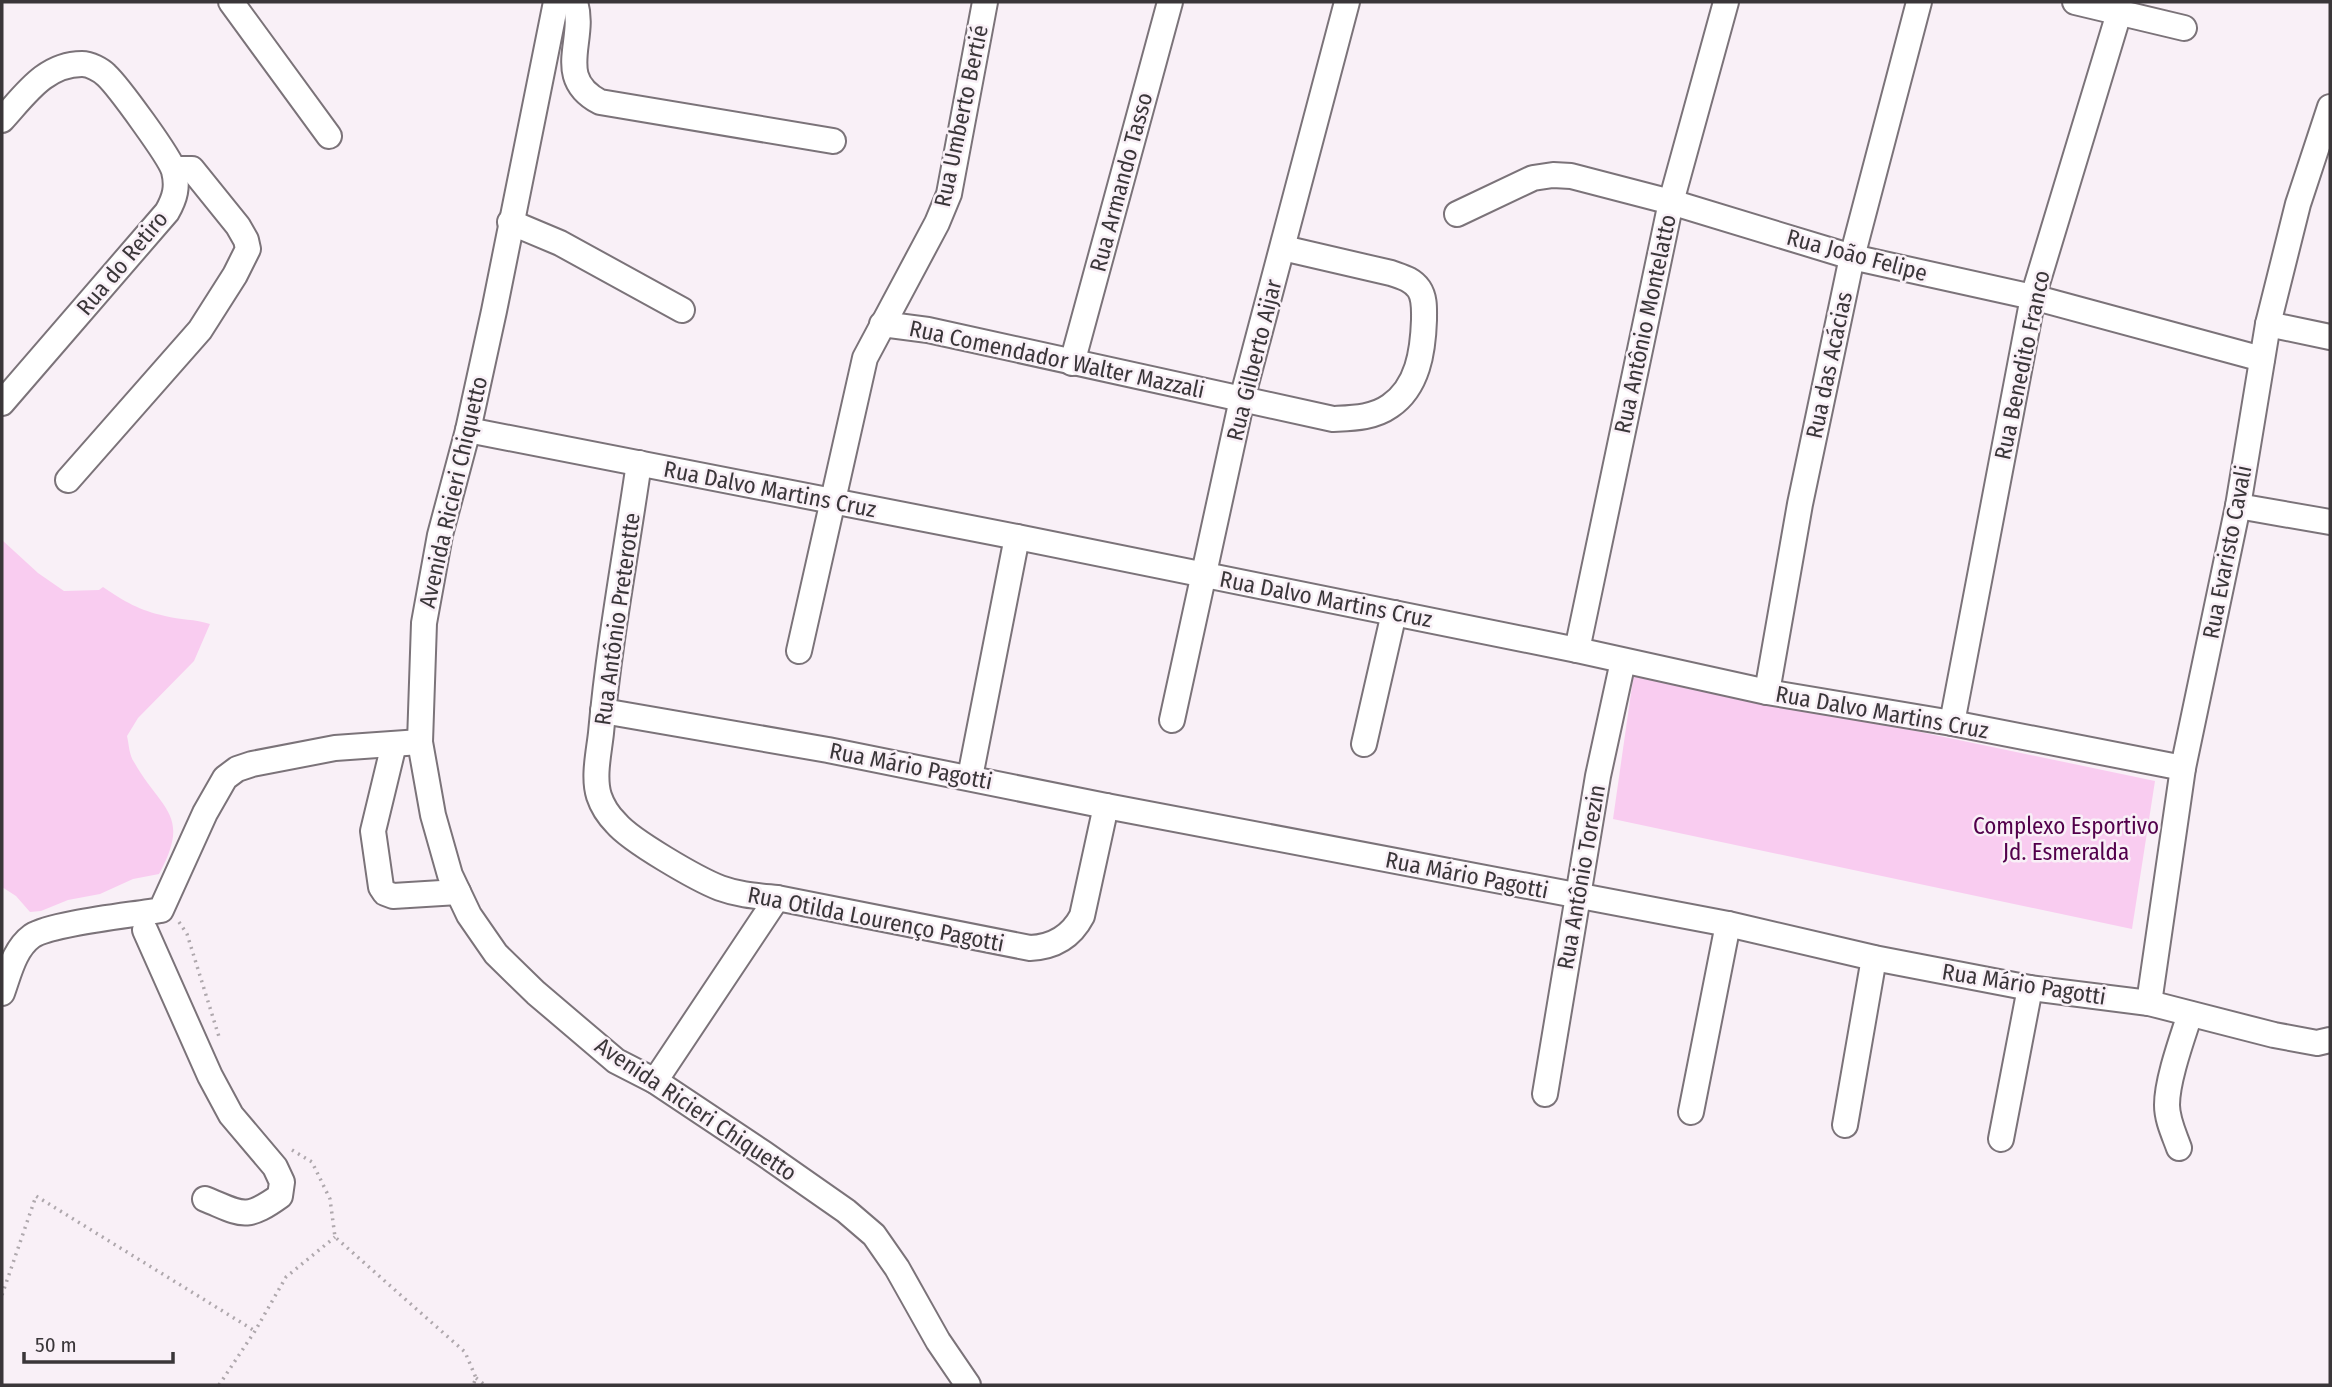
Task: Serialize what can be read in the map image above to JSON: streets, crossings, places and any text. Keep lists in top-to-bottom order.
{
  "streets": {
    "street": [
      "Rua Umberto Bertié",
      "Rua Armando Tasso",
      "Rua João Felipe",
      "Rua do Retiro",
      "Rua Antônio Montelatto",
      "Rua Comendador Walter Mazzali",
      "Rua Gilberto Aijar",
      "Rua das Acácias",
      "Rua Benedito Franco",
      "Rua Dalvo Martins Cruz",
      "Avenida Ricieri Chiquetto",
      "Rua Evaristo Cavali",
      "Rua Antônio Preterotte",
      "Rua Mário Pagotti",
      "Rua Antônio Torezin",
      "Rua Otilda Lourenço Pagotti"
    ]
  },
  "crossings": [
    ["Rua Umberto Bertié", "Rua Comendador Walter Mazzali"],
    ["Rua Umberto Bertié", "Rua Dalvo Martins Cruz"],
    ["Rua Armando Tasso", "Rua Comendador Walter Mazzali"],
    ["Rua João Felipe", "Rua Antônio Montelatto"],
    ["Rua João Felipe", "Rua das Acácias"],
    ["Rua João Felipe", "Rua Benedito Franco"],
    ["Rua João Felipe", "Rua Evaristo Cavali"],
    ["Rua Antônio Montelatto", "Rua Dalvo Martins Cruz"],
    ["Rua Comendador Walter Mazzali", "Rua Gilberto Aijar"],
    ["Rua Gilberto Aijar", "Rua Dalvo Martins Cruz"],
    ["Rua das Acácias", "Rua Dalvo Martins Cruz"],
    ["Rua Benedito Franco", "Rua Dalvo Martins Cruz"],
    ["Rua Dalvo Martins Cruz", "Avenida Ricieri Chiquetto"],
    ["Rua Dalvo Martins Cruz", "Rua Evaristo Cavali"],
    ["Rua Dalvo Martins Cruz", "Rua Antônio Preterotte"],
    ["Rua Dalvo Martins Cruz", "Rua Antônio Torezin"],
    ["Rua Evaristo Cavali", "Rua Mário Pagotti"],
    ["Rua Antônio Preterotte", "Rua Mário Pagotti"],
    ["Rua Antônio Preterotte", "Rua Otilda Lourenço Pagotti"],
    ["Rua Mário Pagotti", "Rua Antônio Torezin"],
    ["Rua Mário Pagotti", "Rua Otilda Lourenço Pagotti"]
  ],
  "parks": ["Complexo Esportivo Jd. Esmeralda"],
  "scale_bar": "50 m"
}
